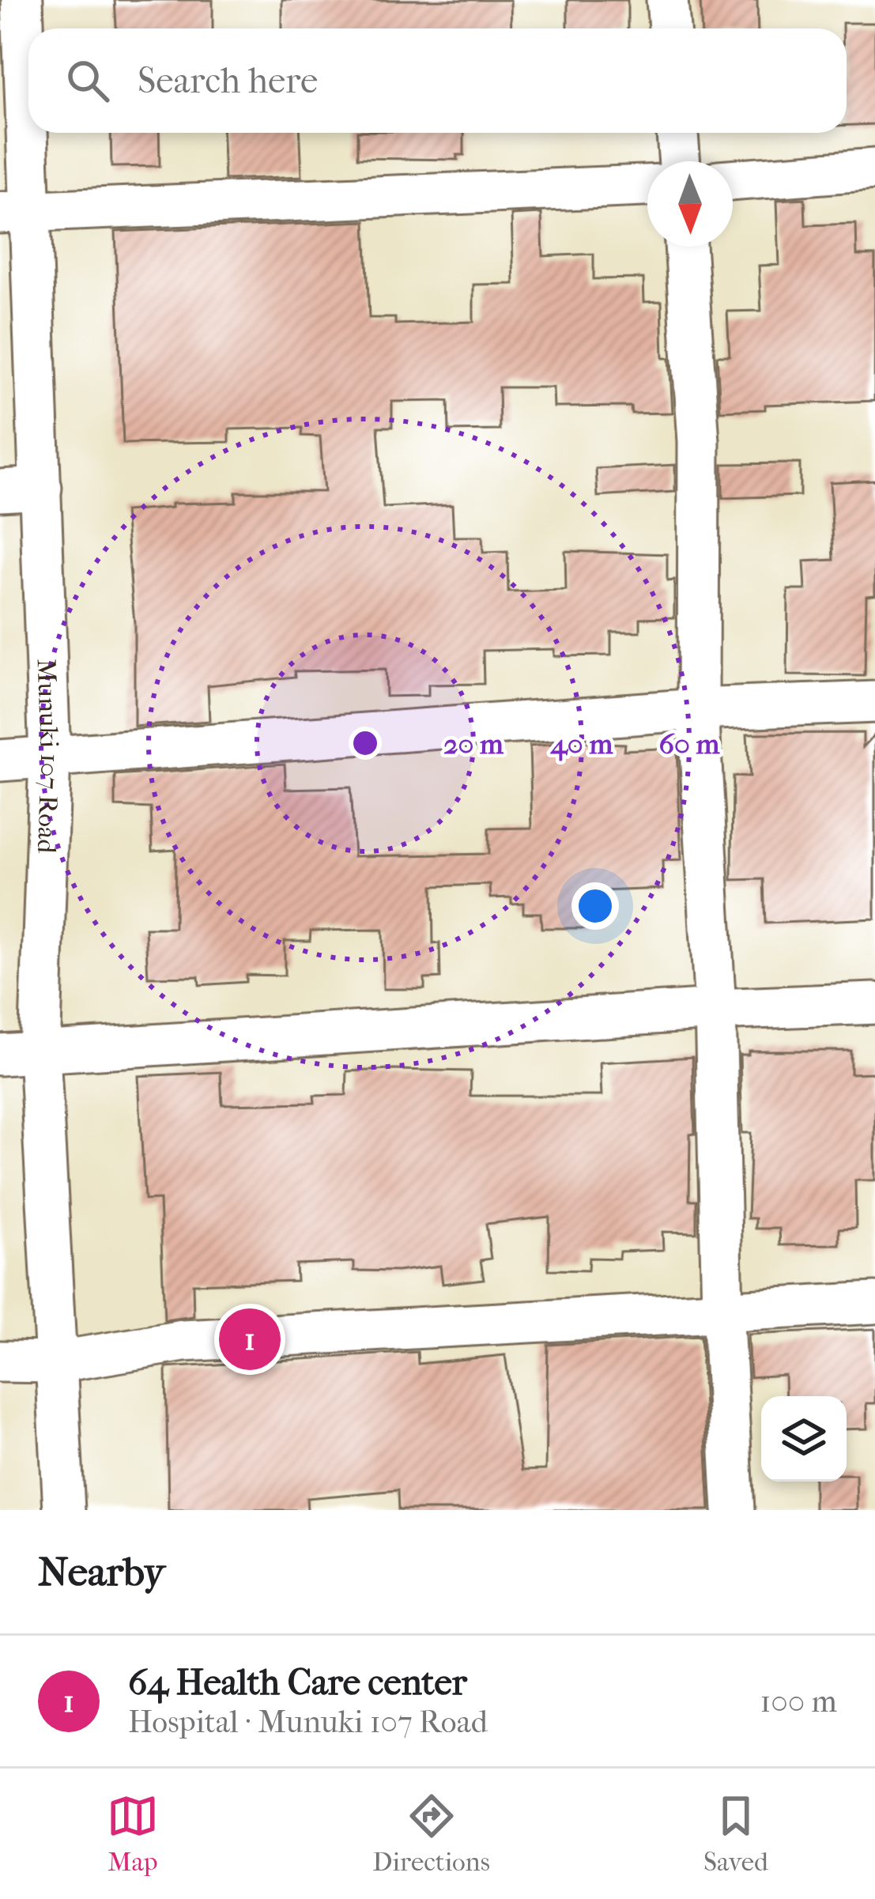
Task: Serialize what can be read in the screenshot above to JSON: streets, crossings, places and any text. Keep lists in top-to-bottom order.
{
  "streets": {
    "street": ["Munuki 107 Road"]
  },
  "north": "bottom",
  "page": {
    "search": "Search here",
    "pins": "1",
    "heading": "Nearby",
    "list": [
      {
        "mark": "1",
        "name": "64 Health Care center",
        "note": "Hospital · Munuki 107 Road",
        "value": "100 m"
      }
    ],
    "nav": ["Map", "Directions", "Saved"]
  },
  "rings": ["20 m", "40 m", "60 m"]
}
